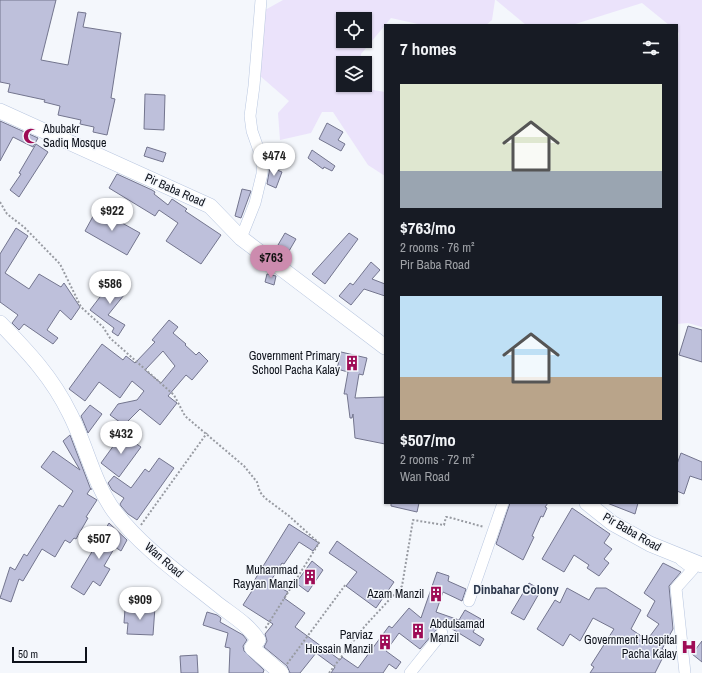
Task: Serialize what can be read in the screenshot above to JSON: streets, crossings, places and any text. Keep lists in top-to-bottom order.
{
  "streets": {
    "main road": ["Pir Baba Road", "Wan Road"]
  },
  "districts": ["Dinbahar Colony"],
  "places": {
    "mosque": ["Abubakr Sadiq Mosque"],
    "building": [
      "Government Primary School Pacha Kalay",
      "Muhammad Rayyan Manzil",
      "Azam Manzil",
      "Abdulsamad Manzil",
      "Parviaz Hussain Manzil"
    ],
    "hospital": ["Government Hospital Pacha Kalay"]
  },
  "scale_bar": "50 m",
  "page": {
    "heading": "7 homes",
    "list": [
      {
        "name": "$763/mo",
        "note": "2 rooms · 76 m² · Pir Baba Road"
      },
      {
        "name": "$507/mo",
        "note": "2 rooms · 72 m² · Wan Road"
      }
    ],
    "price": [
      "$474",
      "$922",
      "$763",
      "$586",
      "$432",
      "$507",
      "$909"
    ],
    "scale": "50 m"
  }
}
